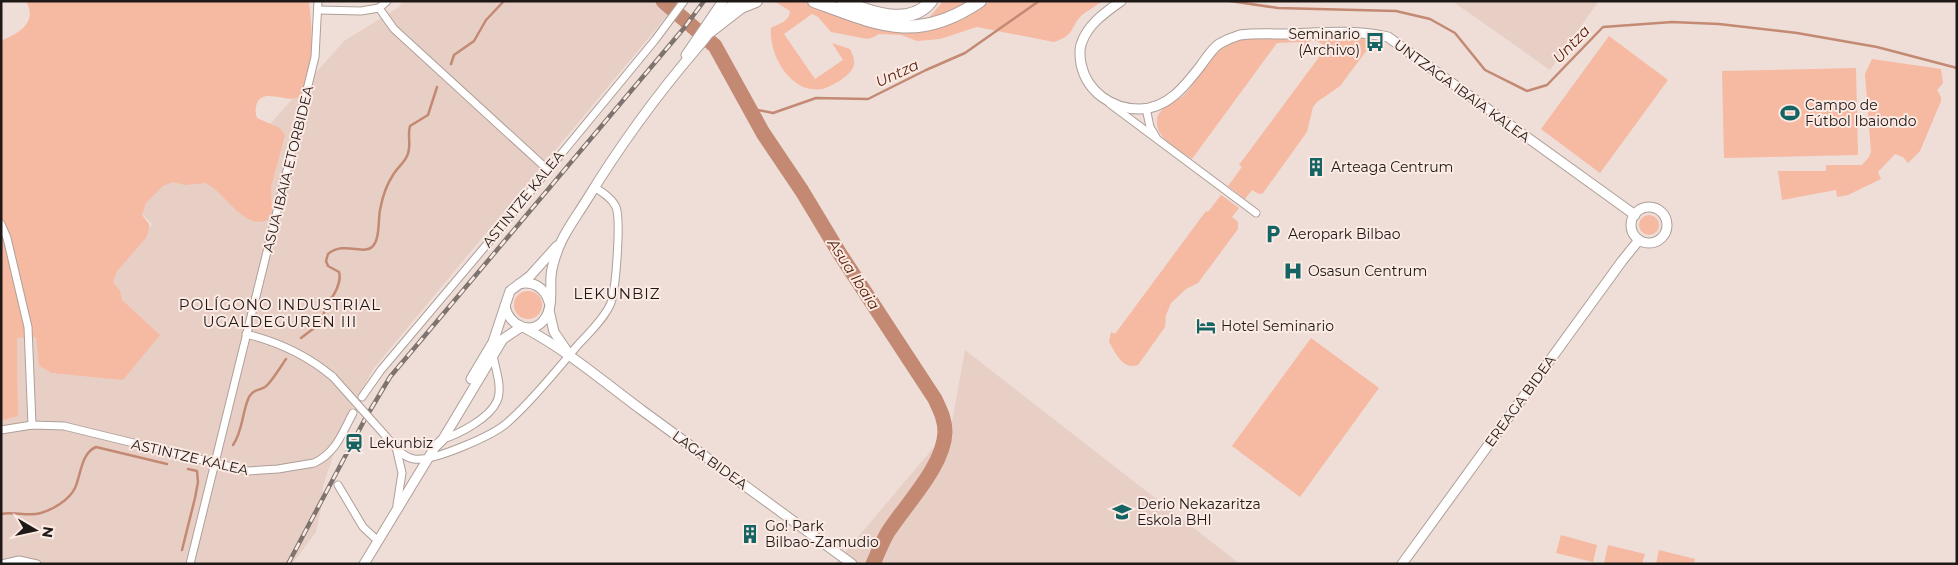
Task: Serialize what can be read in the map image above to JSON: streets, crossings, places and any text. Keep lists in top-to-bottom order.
{
  "streets": {
    "street": [
      "UNTZAGA IBAIA KALEA",
      "ASUA IBAIA ETORBIDEA",
      "ASTINTZE KALEA",
      "EREAGA BIDEA",
      "LAGA BIDEA"
    ]
  },
  "crossings": [
    ["UNTZAGA IBAIA KALEA", "EREAGA BIDEA"],
    ["ASUA IBAIA ETORBIDEA", "ASTINTZE KALEA"]
  ],
  "districts": ["LEKUNBIZ", "POLÍGONO INDUSTRIAL UGALDEGUREN III"],
  "water": ["Untza", "Asua Ibaia"],
  "places": {
    "bus stop": ["Seminario (Archivo)"],
    "sports": ["Campo de Fútbol Ibaiondo"],
    "building": ["Arteaga Centrum", "Go! Park Bilbao-Zamudio"],
    "parking": ["Aeropark Bilbao"],
    "hospital": ["Osasun Centrum"],
    "hotel": ["Hotel Seminario"],
    "station": ["Lekunbiz"],
    "school or university": ["Derio Nekazaritza Eskola BHI"]
  },
  "north": "right"
}
